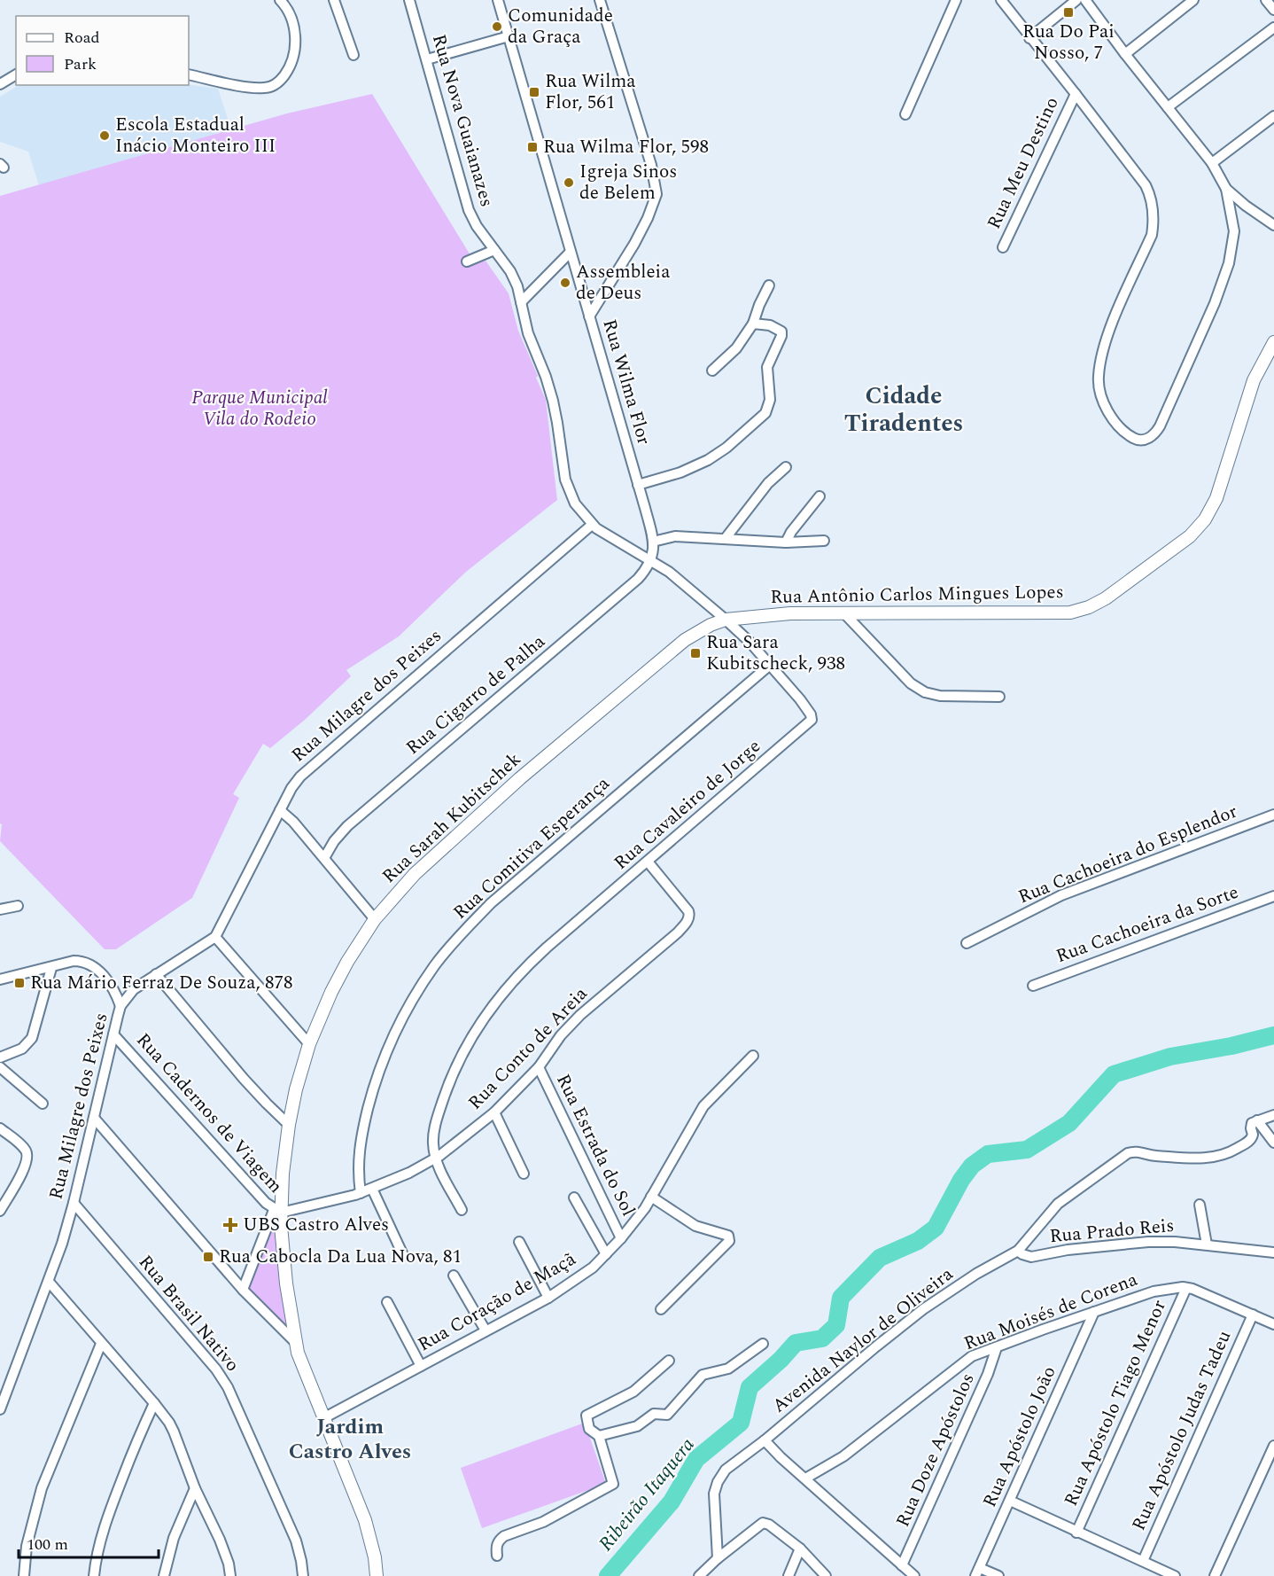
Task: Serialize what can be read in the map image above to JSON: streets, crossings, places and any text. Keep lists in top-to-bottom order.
{
  "streets": {
    "street": [
      "Rua Nova Guaianazes",
      "Rua Meu Destino",
      "Rua Wilma Flor",
      "Rua Antônio Carlos Mingues Lopes",
      "Rua Cigarro de Palha",
      "Rua Milagre dos Peixes",
      "Rua Cavaleiro de Jorge",
      "Rua Sarah Kubitschek",
      "Rua Comitiva Esperança",
      "Rua Cachoeira do Esplendor",
      "Rua Cachoeira da Sorte",
      "Rua Conto de Areia",
      "Rua Cadernos de Viagem",
      "Rua Estrada do Sol",
      "Rua Prado Reis",
      "Rua Coração de Maçã",
      "Rua Moisés de Corena",
      "Rua Brasil Nativo",
      "Avenida Naylor de Oliveira",
      "Rua Apóstolo Tiago Menor",
      "Rua Apóstolo Judas Tadeu",
      "Rua Apóstolo João",
      "Rua Doze Apóstolos"
    ]
  },
  "crossings": [
    ["Rua Nova Guaianazes", "Rua Milagre dos Peixes"],
    ["Rua Nova Guaianazes", "Rua Cavaleiro de Jorge"],
    ["Rua Wilma Flor", "Rua Cigarro de Palha"],
    ["Rua Wilma Flor", "Rua Cavaleiro de Jorge"],
    ["Rua Antônio Carlos Mingues Lopes", "Rua Cavaleiro de Jorge"],
    ["Rua Antônio Carlos Mingues Lopes", "Rua Sarah Kubitschek"],
    ["Rua Cigarro de Palha", "Rua Cavaleiro de Jorge"],
    ["Rua Milagre dos Peixes", "Rua Cavaleiro de Jorge"],
    ["Rua Milagre dos Peixes", "Rua Cadernos de Viagem"],
    ["Rua Milagre dos Peixes", "Rua Brasil Nativo"],
    ["Rua Cavaleiro de Jorge", "Rua Sarah Kubitschek"],
    ["Rua Cavaleiro de Jorge", "Rua Comitiva Esperança"],
    ["Rua Cavaleiro de Jorge", "Rua Conto de Areia"],
    ["Rua Sarah Kubitschek", "Rua Conto de Areia"],
    ["Rua Sarah Kubitschek", "Rua Cadernos de Viagem"],
    ["Rua Sarah Kubitschek", "Rua Coração de Maçã"],
    ["Rua Comitiva Esperança", "Rua Conto de Areia"],
    ["Rua Conto de Areia", "Rua Cadernos de Viagem"],
    ["Rua Conto de Areia", "Rua Estrada do Sol"],
    ["Rua Estrada do Sol", "Rua Coração de Maçã"],
    ["Rua Prado Reis", "Avenida Naylor de Oliveira"],
    ["Rua Moisés de Corena", "Rua Apóstolo Tiago Menor"],
    ["Rua Moisés de Corena", "Rua Apóstolo Judas Tadeu"],
    ["Rua Moisés de Corena", "Rua Apóstolo João"],
    ["Rua Moisés de Corena", "Rua Doze Apóstolos"]
  ],
  "districts": ["Cidade Tiradentes", "Jardim Castro Alves"],
  "water": ["Ribeirão Itaquera"],
  "parks": ["Parque Municipal Vila do Rodeio"],
  "places": {
    "transit": [
      "Rua Do Pai Nosso, 7",
      "Rua Wilma Flor, 561",
      "Rua Wilma Flor, 598",
      "Rua Sara Kubitscheck, 938",
      "Rua Mário Ferraz De Souza, 878",
      "Rua Cabocla Da Lua Nova, 81"
    ],
    "other": [
      "Comunidade da Graça",
      "Escola Estadual Inácio Monteiro III",
      "Igreja Sinos de Belem",
      "Assembleia de Deus"
    ],
    "health": ["UBS Castro Alves"]
  },
  "legend": ["Road", "Park"],
  "scale_bar": "100 m"
}
